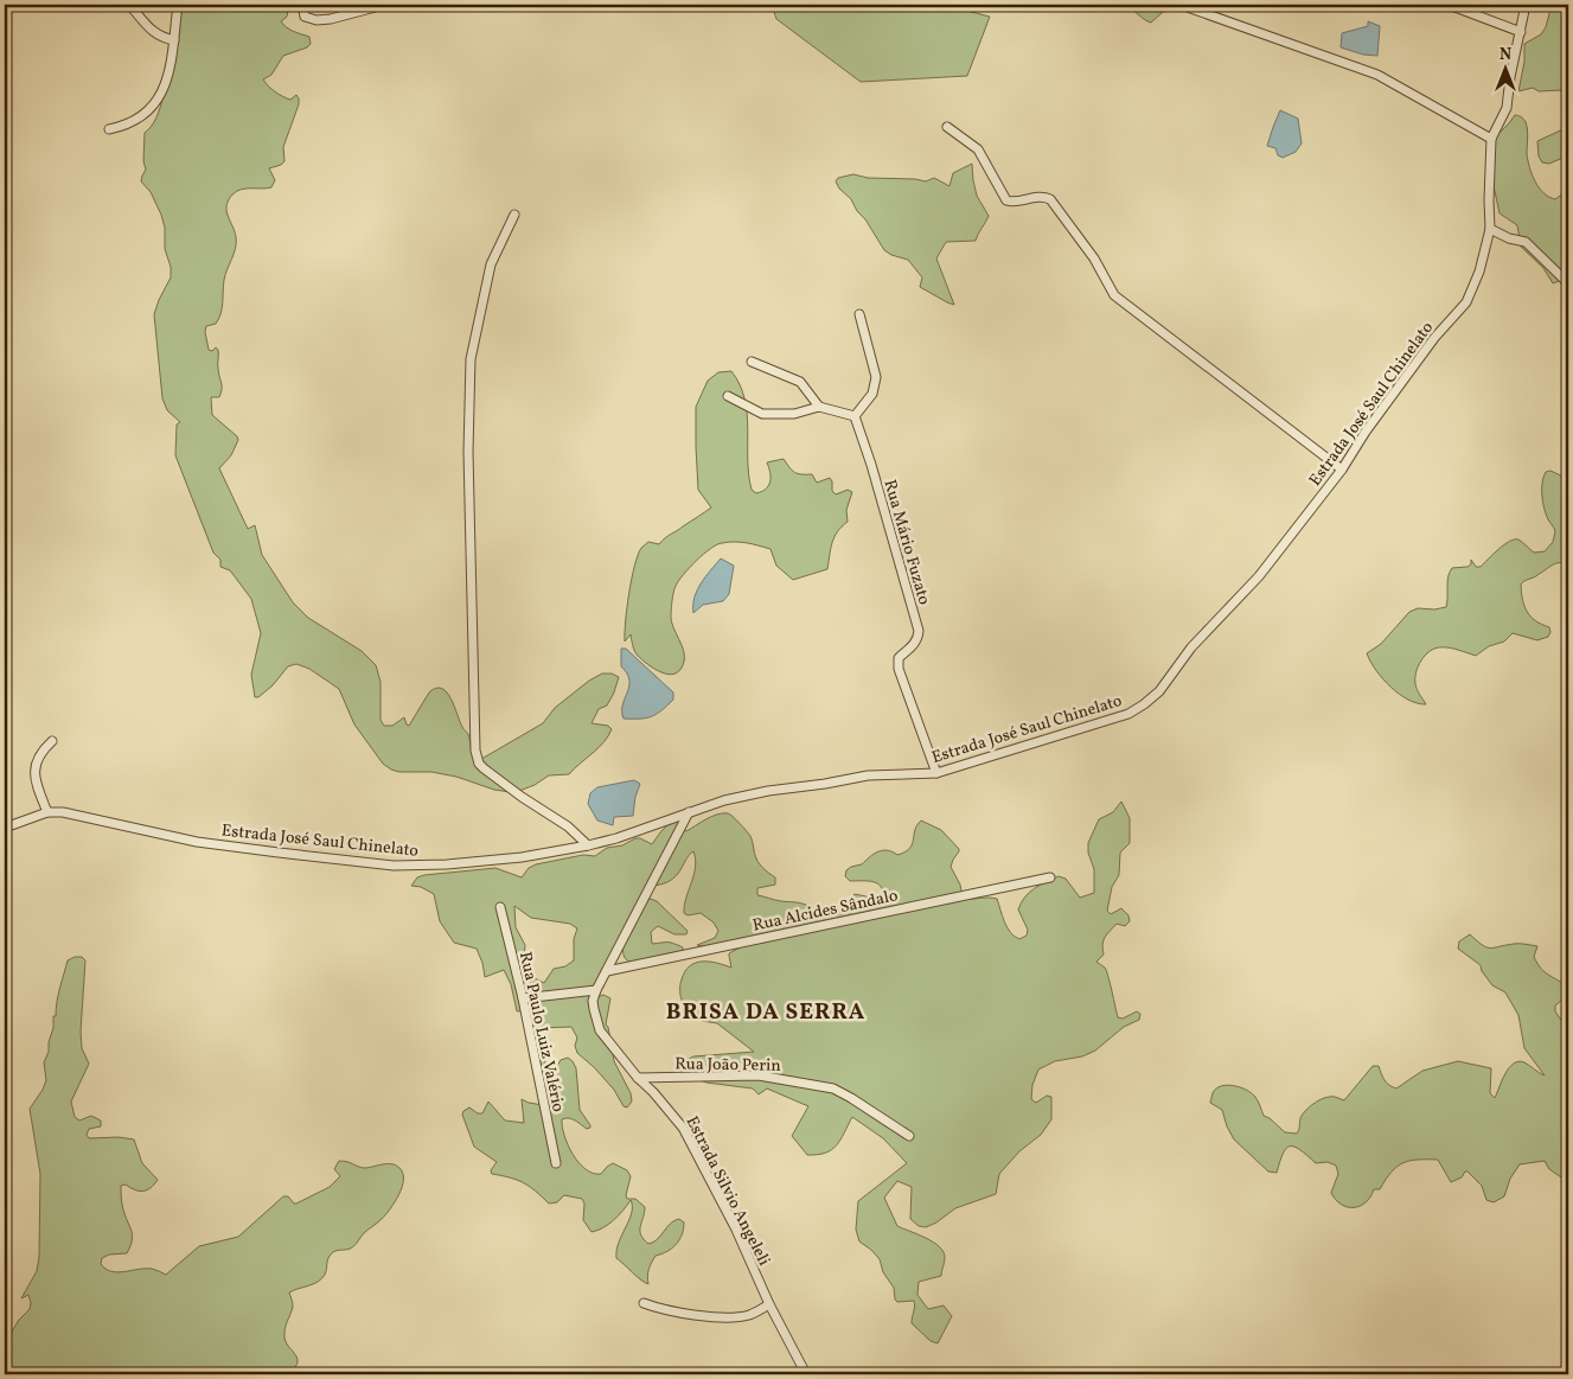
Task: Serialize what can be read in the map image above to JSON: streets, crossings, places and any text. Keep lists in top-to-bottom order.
{
  "streets": {
    "street": [
      "Estrada José Saul Chinelato",
      "Rua Mário Fuzato",
      "Rua Alcides Sândalo",
      "Rua Paulo Luiz Valério",
      "Rua João Perin",
      "Estrada Silvio Angeleli"
    ]
  },
  "crossings": [
    ["Estrada José Saul Chinelato", "Rua Mário Fuzato"],
    ["Estrada José Saul Chinelato", "Estrada Silvio Angeleli"],
    ["Rua Alcides Sândalo", "Estrada Silvio Angeleli"],
    ["Rua João Perin", "Estrada Silvio Angeleli"]
  ],
  "districts": ["BRISA DA SERRA"],
  "north": "top"
}
